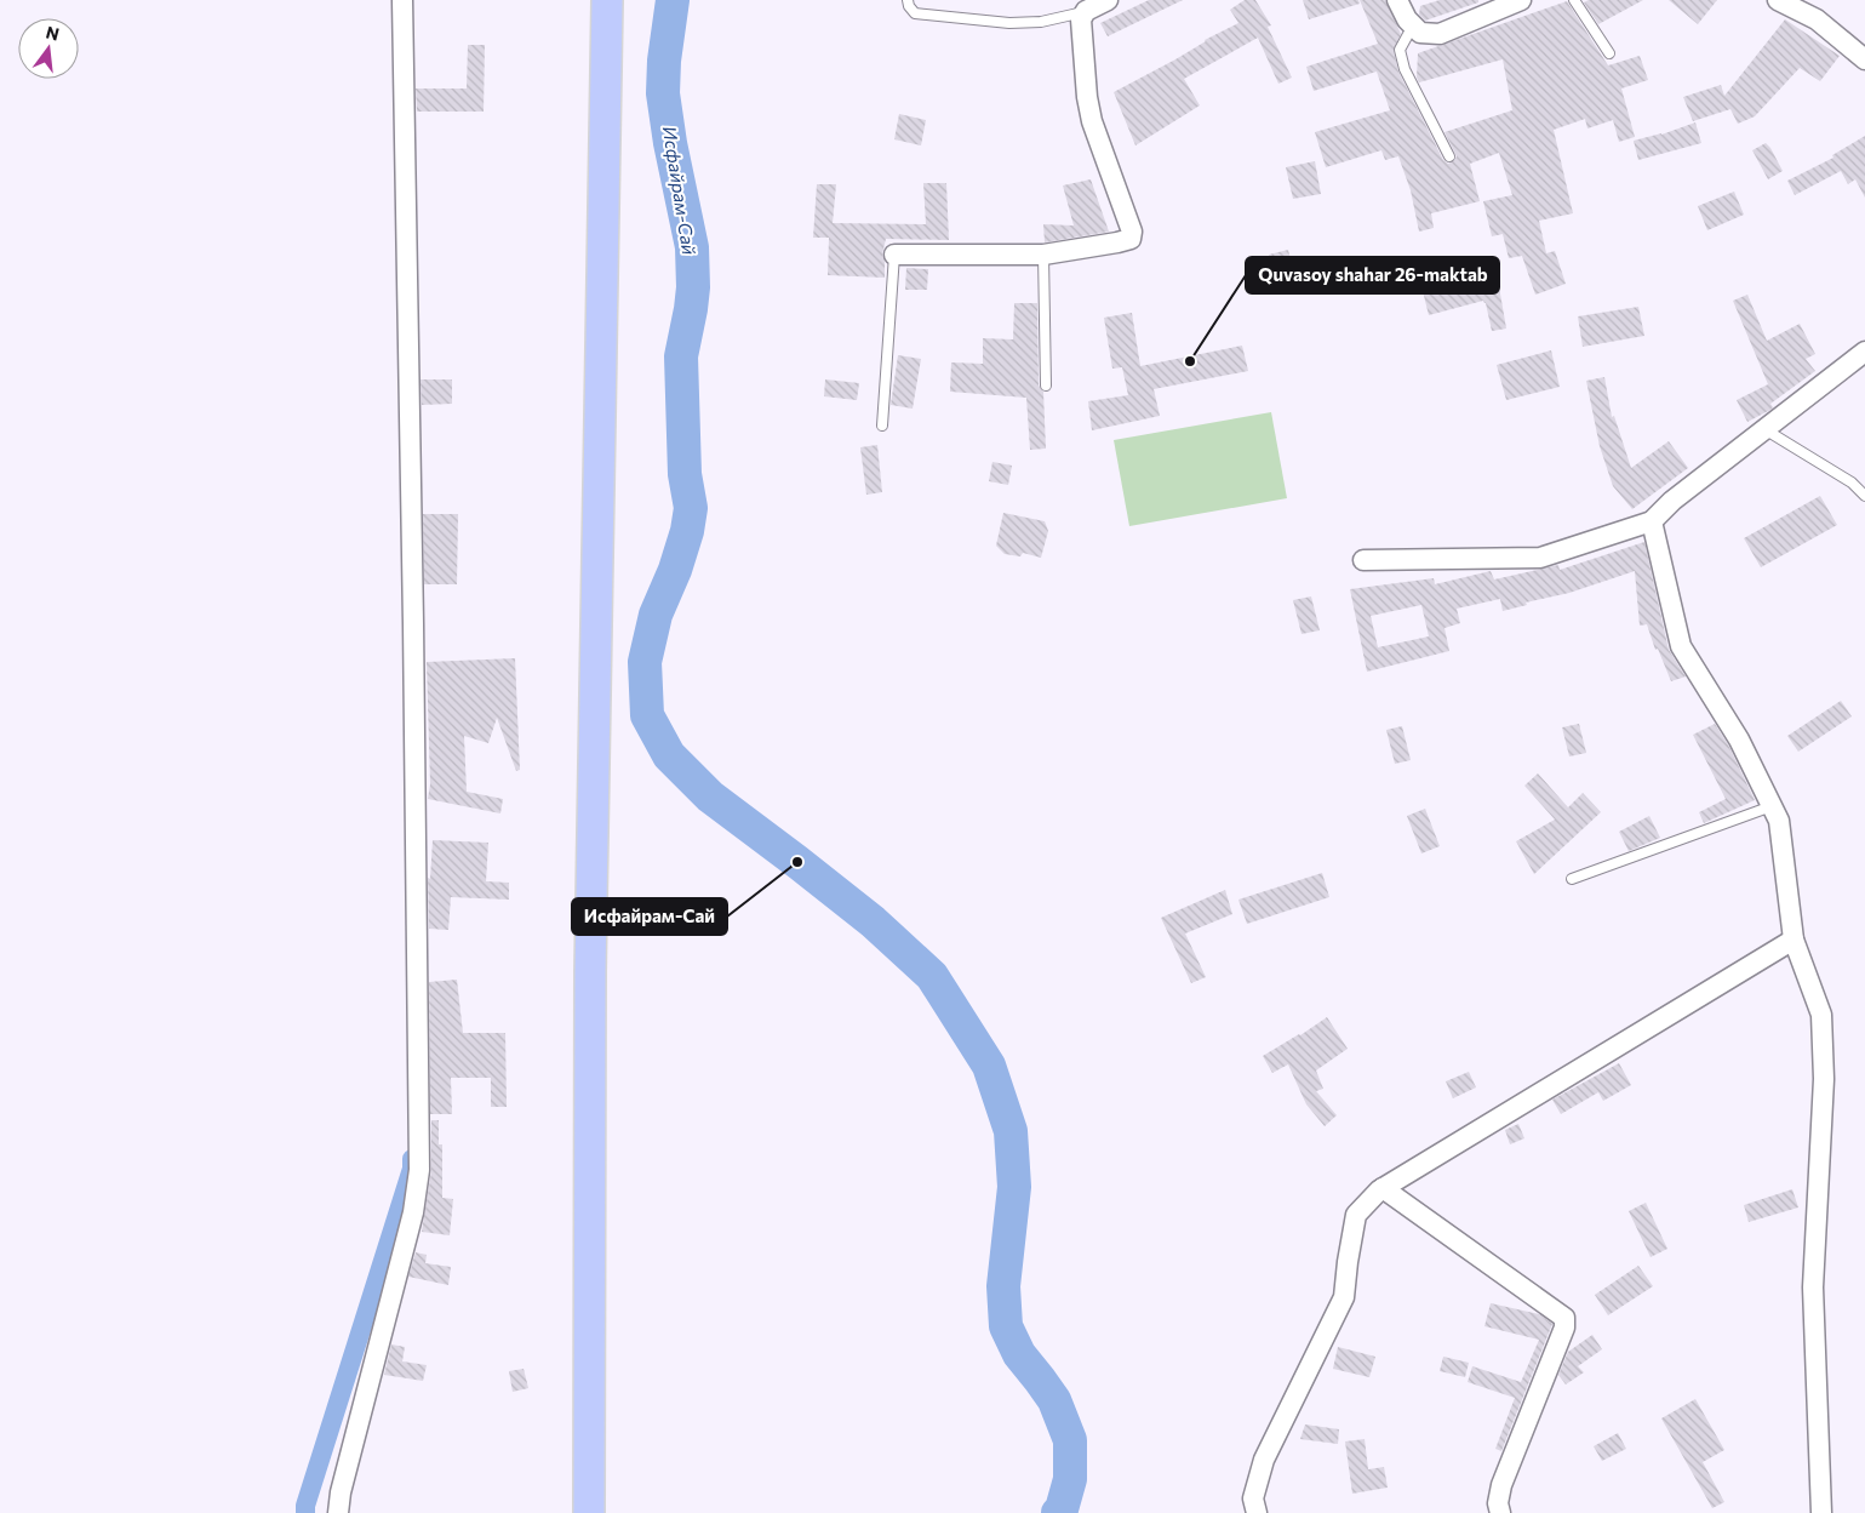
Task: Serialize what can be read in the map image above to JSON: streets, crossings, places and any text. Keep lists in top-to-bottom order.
{
  "water": ["Исфайрам-Сай"],
  "places": ["Quvasoy shahar 26-maktab", "Исфайрам-Сай"],
  "north": "top"
}
